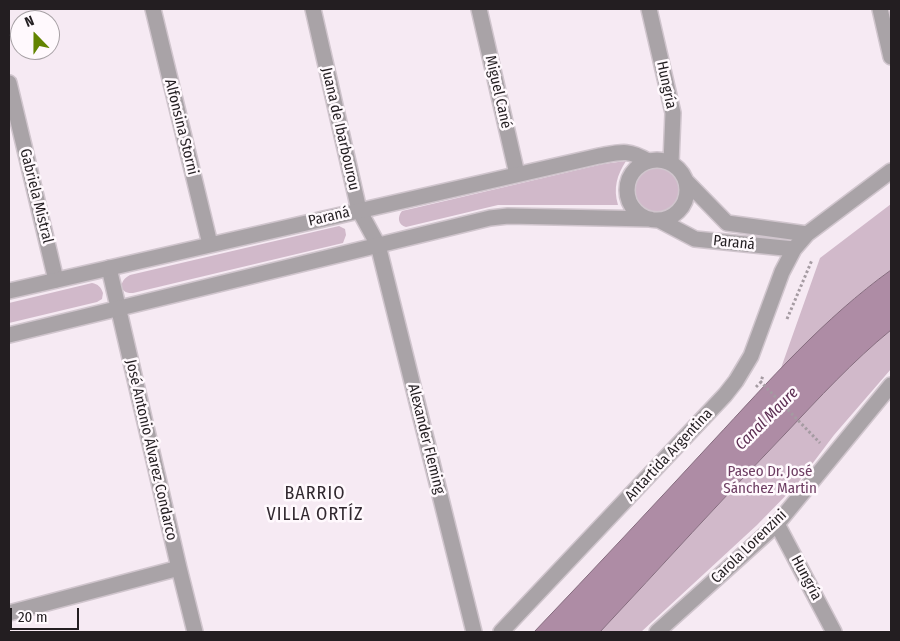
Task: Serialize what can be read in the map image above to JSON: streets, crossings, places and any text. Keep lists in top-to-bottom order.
{
  "streets": {
    "street": [
      "Hungría",
      "Miguel Cané",
      "Alfonsina Storni",
      "Juana de Ibarbourou",
      "Gabriela Mistral",
      "Paraná",
      "Alexander Fleming",
      "José Antonio Álvarez Condarco",
      "Antartida Argentina",
      "Carola Lorenzini"
    ]
  },
  "crossings": [
    ["Hungría", "Paraná"],
    ["Hungría", "Carola Lorenzini"],
    ["Miguel Cané", "Paraná"],
    ["Alfonsina Storni", "Paraná"],
    ["Juana de Ibarbourou", "Paraná"],
    ["Juana de Ibarbourou", "Alexander Fleming"],
    ["Gabriela Mistral", "Paraná"],
    ["Paraná", "Alexander Fleming"],
    ["Paraná", "José Antonio Álvarez Condarco"],
    ["Paraná", "Antartida Argentina"]
  ],
  "districts": ["BARRIO VILLA ORTÍZ"],
  "water": ["Canal Maure"],
  "parks": ["Paseo Dr. José Sánchez Martin"],
  "scale_bar": "20 m",
  "north": "top"
}
